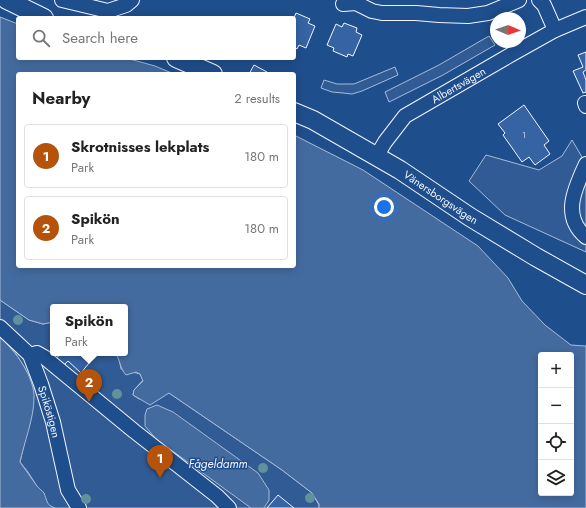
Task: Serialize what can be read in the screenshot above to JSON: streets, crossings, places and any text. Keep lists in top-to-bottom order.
{
  "streets": {
    "main road": ["Vänersborgsvägen"],
    "street": ["Albertsvägen", "Spiköstigen"]
  },
  "crossings": [
    ["Albertsvägen", "Vänersborgsvägen"]
  ],
  "water": ["Fågeldamm"],
  "house_numbers": ["1"],
  "north": "right",
  "page": {
    "search": "Search here",
    "heading": ["Nearby", "2 results"],
    "list": [
      {
        "mark": "1",
        "name": "Skrotnisses lekplats",
        "note": "Park",
        "value": "180 m"
      },
      {
        "mark": "2",
        "name": "Spikön",
        "note": "Park",
        "value": "180 m"
      }
    ],
    "popup": ["Spikön", "Park"],
    "map_buttons": ["+", "−"],
    "pins": ["2", "1"]
  }
}
